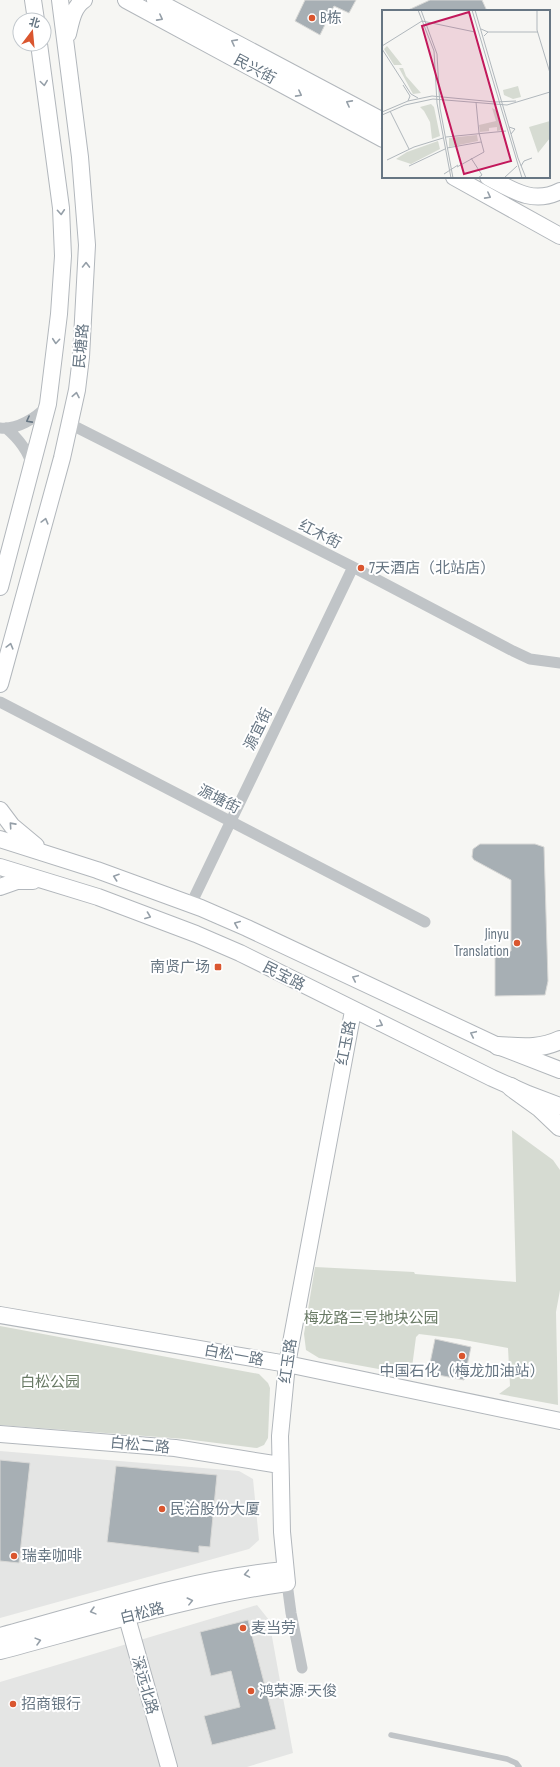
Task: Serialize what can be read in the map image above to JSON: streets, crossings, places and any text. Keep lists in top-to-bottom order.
{
  "streets": {
    "street": [
      "民兴街",
      "民塘路",
      "红木街",
      "源宜街",
      "源塘街",
      "民宝路",
      "红玉路",
      "白松一路",
      "白松二路",
      "白松路",
      "深远北路"
    ]
  },
  "crossings": [
    ["民塘路", "红木街"],
    ["红木街", "源宜街"],
    ["源宜街", "源塘街"],
    ["源宜街", "民宝路"],
    ["民宝路", "红玉路"],
    ["红玉路", "白松一路"],
    ["红玉路", "白松二路"],
    ["红玉路", "白松路"],
    ["白松路", "深远北路"]
  ],
  "parks": ["梅龙路三号地块公园", "白松公园"],
  "places": {
    "other": [
      "B栋",
      "7天酒店（北站店）",
      "Jinyu Translation",
      "中国石化（梅龙加油站）",
      "民治股份大厦",
      "瑞幸咖啡",
      "麦当劳",
      "鸿荣源·天俊",
      "招商银行"
    ],
    "transit": ["南贤广场"]
  },
  "north": "top"
}
